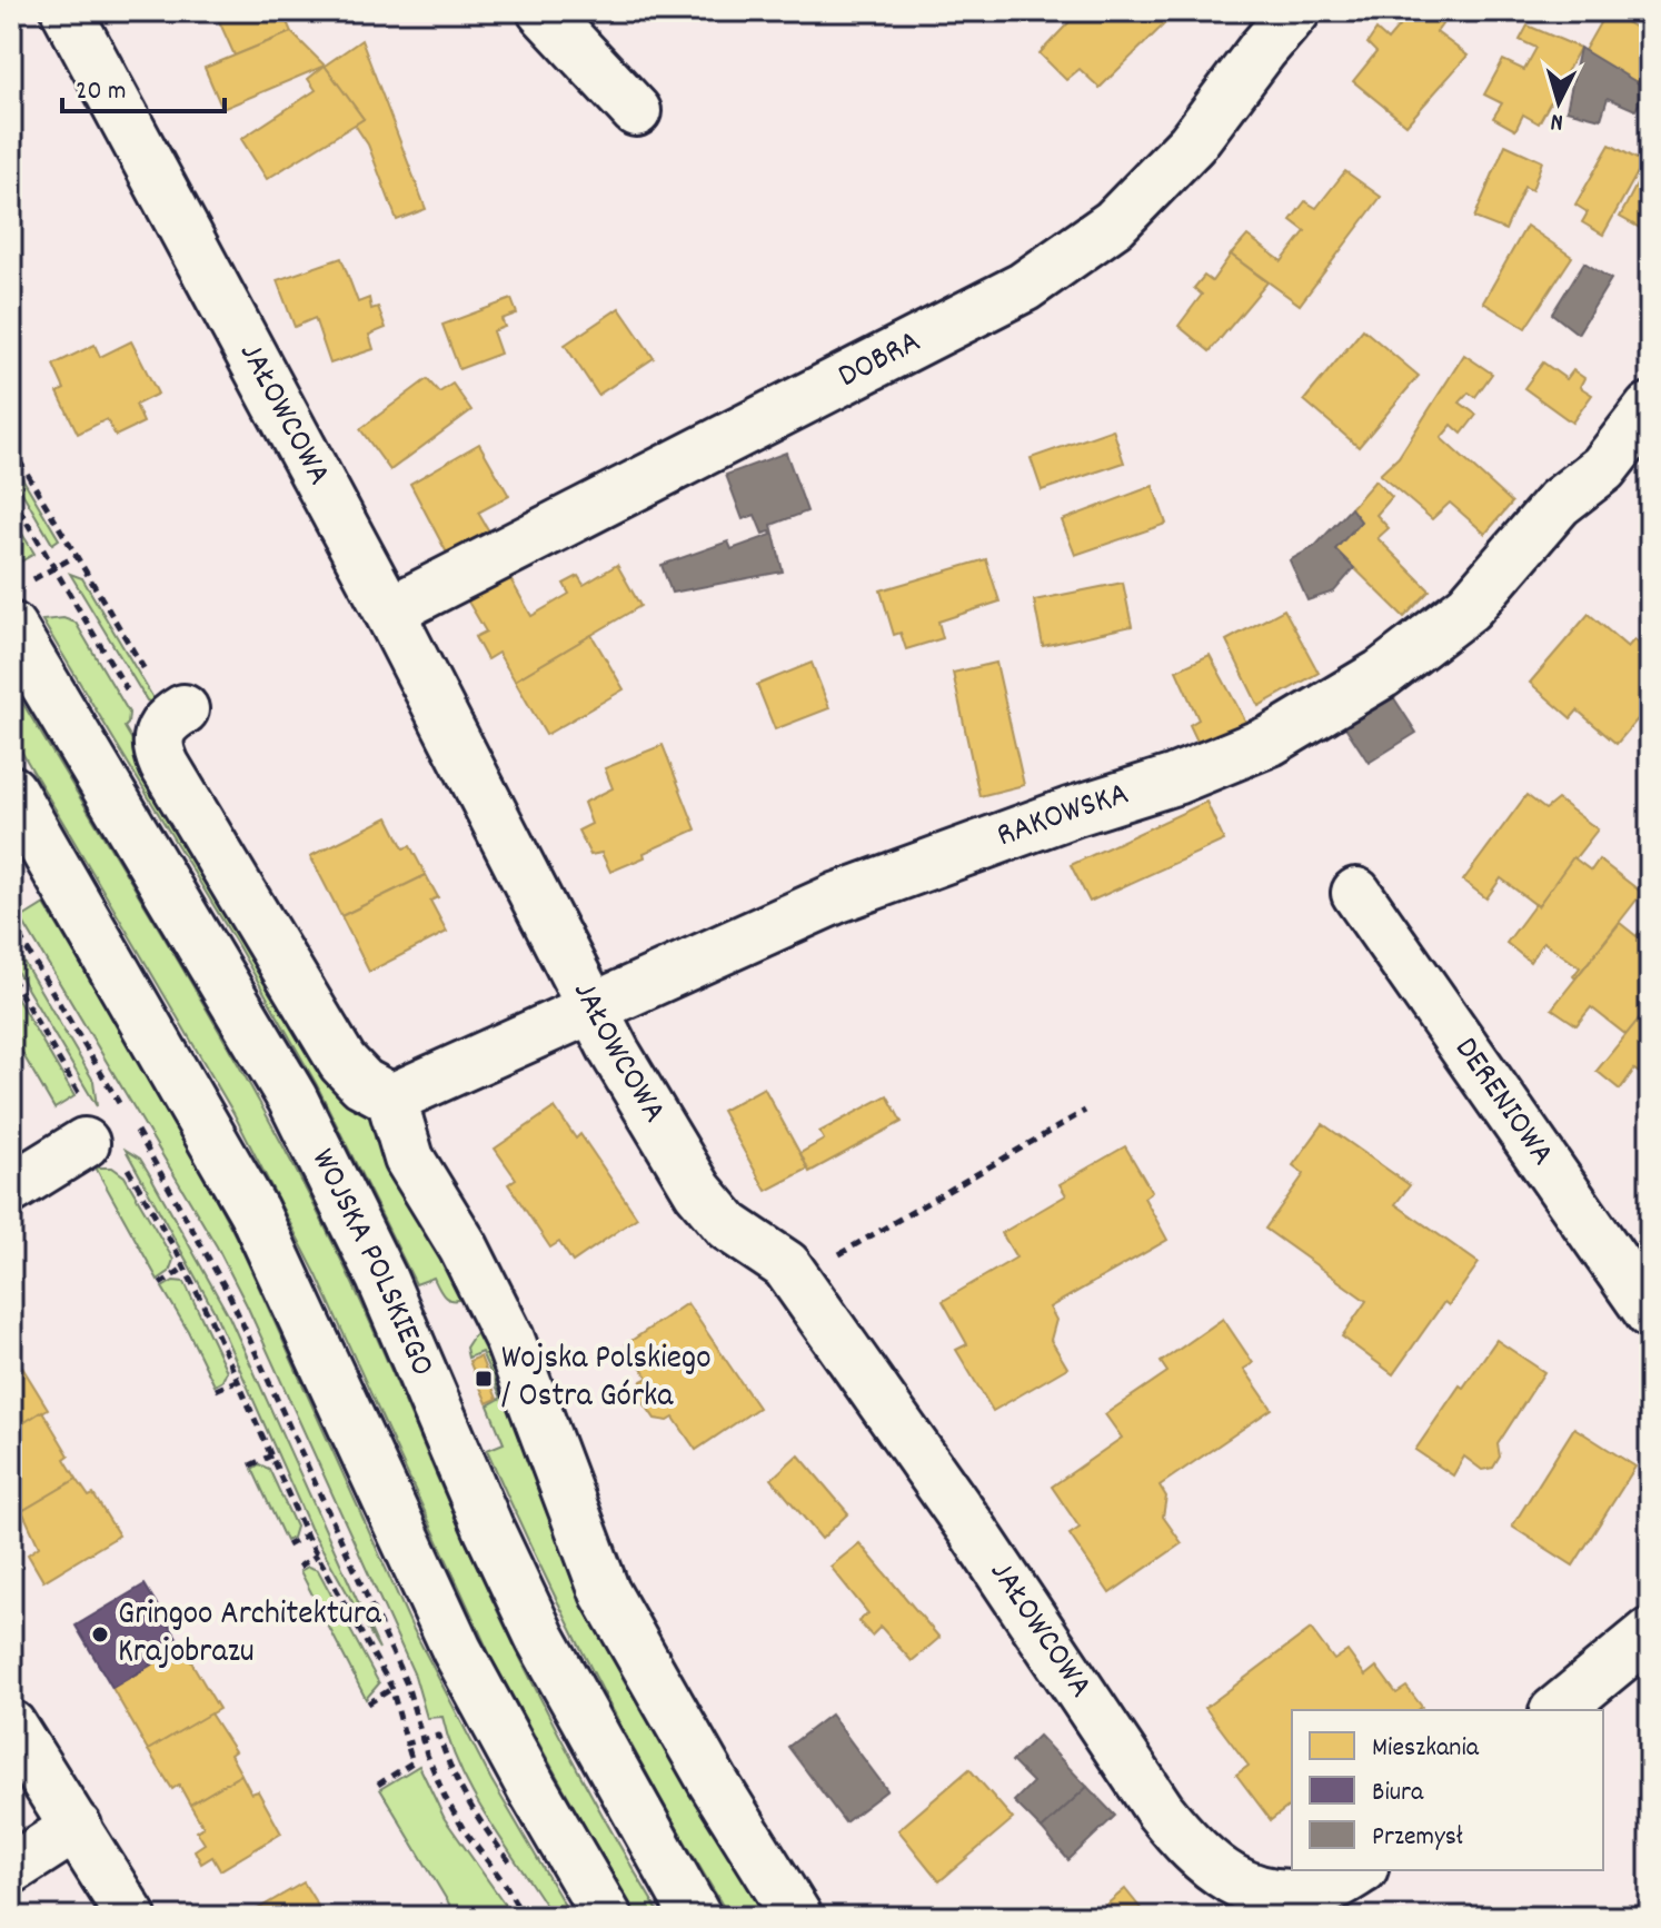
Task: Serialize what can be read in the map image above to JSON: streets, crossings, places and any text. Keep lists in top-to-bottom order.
{
  "streets": {
    "street": [
      "DOBRA",
      "JAŁOWCOWA",
      "RAKOWSKA",
      "DERENIOWA",
      "WOJSKA POLSKIEGO"
    ]
  },
  "crossings": [
    ["DOBRA", "JAŁOWCOWA"],
    ["JAŁOWCOWA", "RAKOWSKA"]
  ],
  "places": {
    "transit": ["Wojska Polskiego / Ostra Górka"],
    "other": ["Gringoo Architektura Krajobrazu"]
  },
  "legend": ["Mieszkania", "Biura", "Przemysł"],
  "scale_bar": "20 m",
  "north": "bottom"
}
